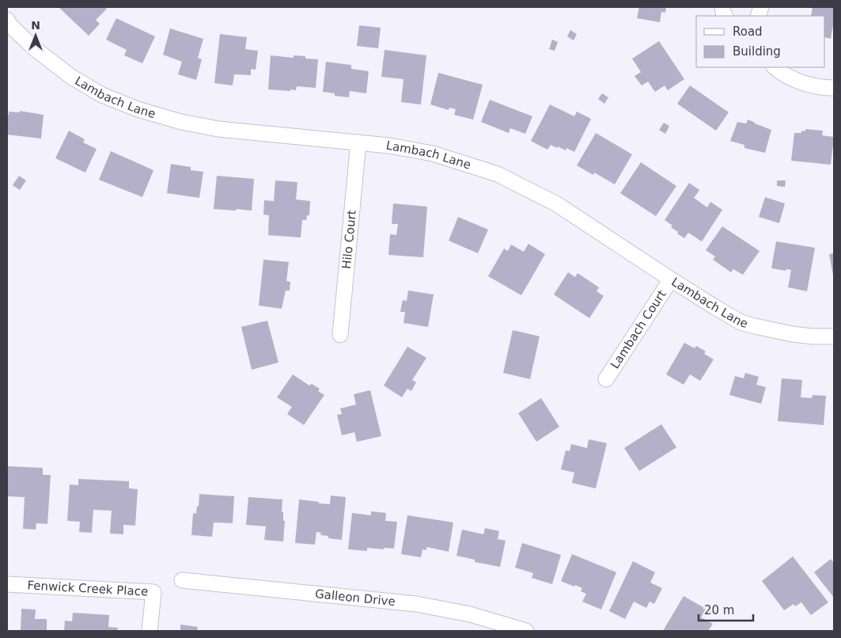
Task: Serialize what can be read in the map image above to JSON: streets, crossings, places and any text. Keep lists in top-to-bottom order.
{
  "streets": {
    "street": [
      "Lambach Lane",
      "Hilo Court",
      "Lambach Court",
      "Fenwick Creek Place",
      "Galleon Drive"
    ]
  },
  "crossings": [
    ["Lambach Lane", "Hilo Court"],
    ["Lambach Lane", "Lambach Court"]
  ],
  "legend": ["Road", "Building"],
  "scale_bar": "20 m",
  "north": "top"
}
